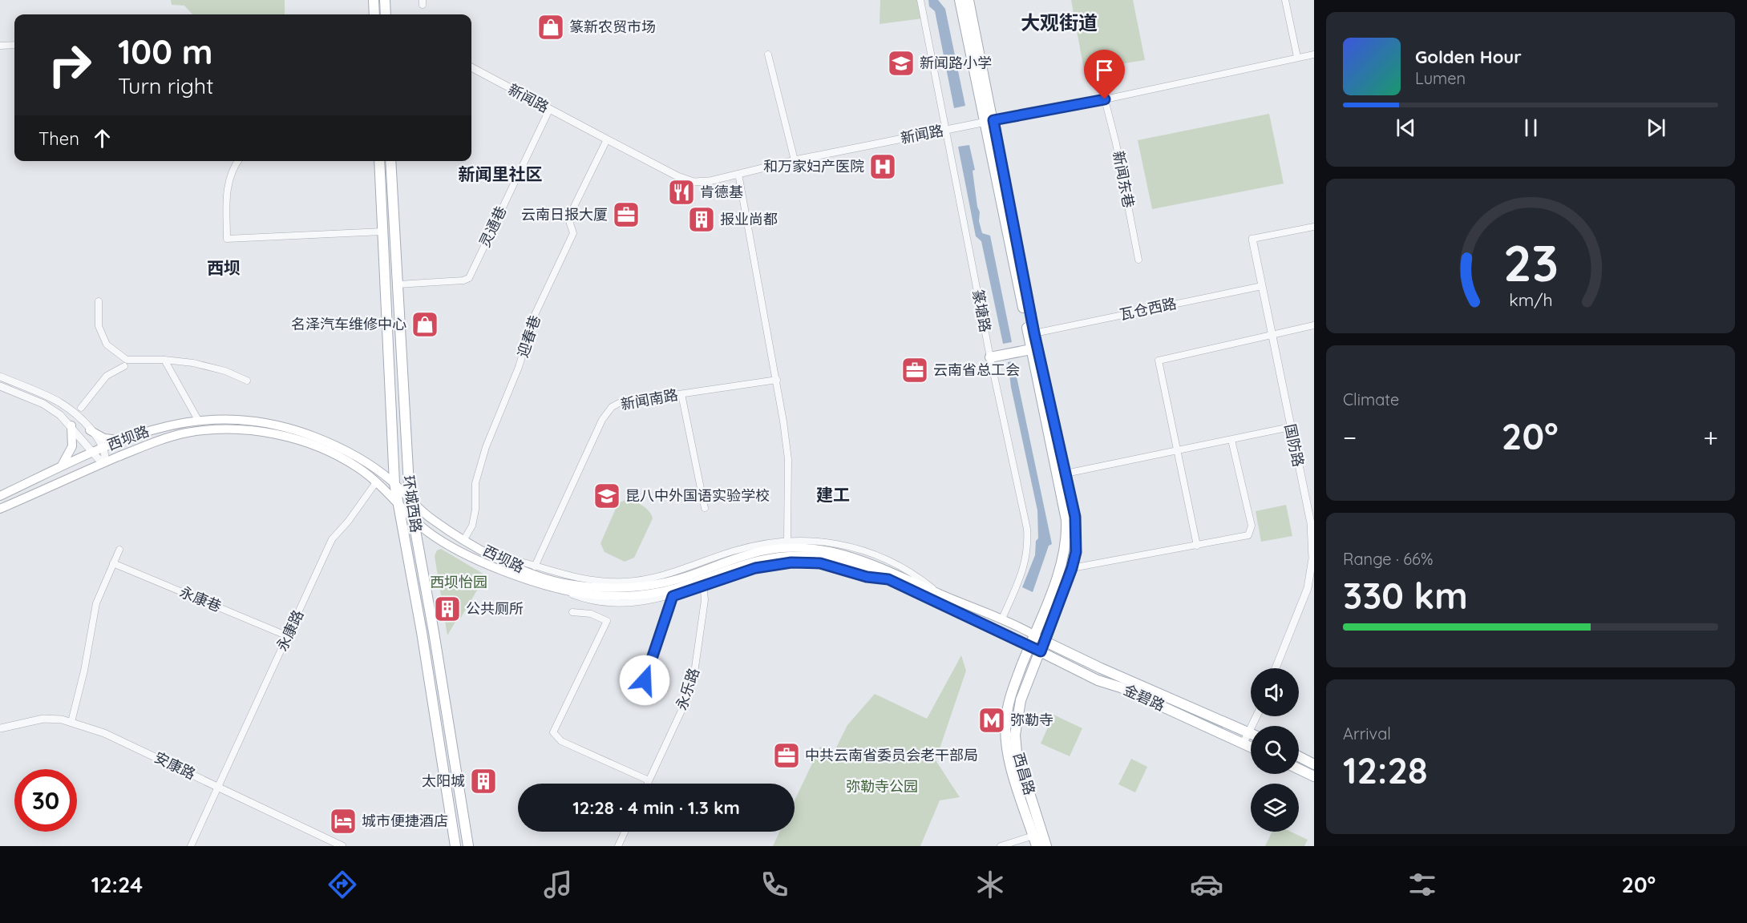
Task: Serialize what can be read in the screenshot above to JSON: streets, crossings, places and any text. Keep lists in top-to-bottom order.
{
  "streets": {
    "main road": [
      "西坝路",
      "环城西路",
      "金碧路",
      "西昌路"
    ],
    "street": [
      "新闻路",
      "新闻东巷",
      "灵通巷",
      "瓦仓西路",
      "篆塘路",
      "迎春巷",
      "新闻南路",
      "国防路",
      "永康巷",
      "永康路",
      "永乐路",
      "安康路"
    ]
  },
  "crossings": [
    ["新闻路", "新闻东巷"],
    ["新闻路", "灵通巷"],
    ["新闻路", "篆塘路"],
    ["新闻路", "迎春巷"],
    ["新闻路", "西昌路"],
    ["灵通巷", "环城西路"],
    ["瓦仓西路", "国防路"],
    ["瓦仓西路", "西昌路"],
    ["篆塘路", "西坝路"],
    ["迎春巷", "西坝路"],
    ["西坝路", "环城西路"],
    ["西坝路", "永康路"],
    ["西坝路", "永乐路"],
    ["西坝路", "金碧路"],
    ["西坝路", "西昌路"],
    ["永康巷", "永康路"],
    ["永康路", "安康路"],
    ["金碧路", "西昌路"]
  ],
  "districts": [
    "大观街道",
    "新闻里社区",
    "西坝",
    "建工"
  ],
  "parks": ["西坝怡园", "弥勒寺公园"],
  "places": {
    "shop": ["篆新农贸市场", "名泽汽车维修中心"],
    "school or university": ["新闻路小学", "昆八中外国语实验学校"],
    "hospital": ["和万家妇产医院"],
    "restaurant": ["肯德基"],
    "office": ["云南日报大厦", "云南省总工会", "中共云南省委员会老干部局"],
    "building": ["报业尚都", "公共厕所", "太阳城"],
    "metro station": ["弥勒寺"],
    "hotel": ["城市便捷酒店"]
  },
  "page": {
    "turn": ["100 m", "Turn right"],
    "song": ["Golden Hour", "Lumen"],
    "then": "Then",
    "tile": [
      "Climate",
      ["Range · 66%", "330 km"],
      ["Arrival", "12:28"]
    ],
    "heat": ["−", "20°", "+"],
    "limit": "30",
    "trip": "12:28 · 4 min · 1.3 km",
    "tabs": ["12:24", "20°"],
    "gauge": ["23", "km/h"]
  }
}
